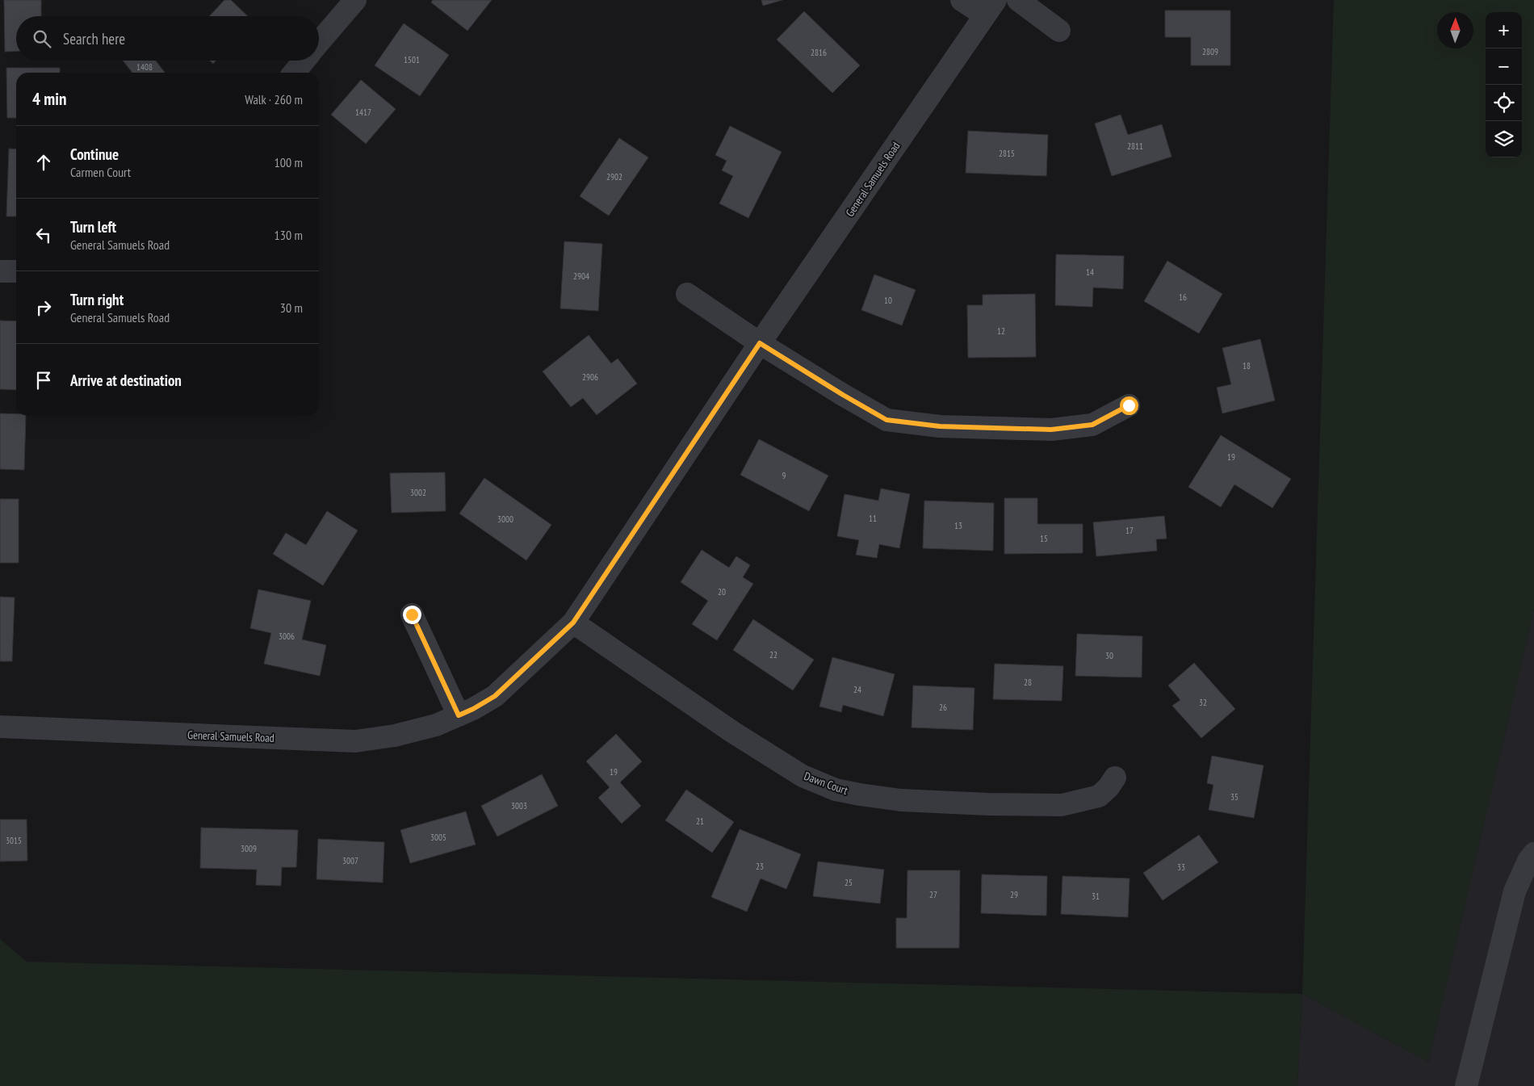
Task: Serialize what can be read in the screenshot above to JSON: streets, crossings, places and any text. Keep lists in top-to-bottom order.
{
  "streets": {
    "street": ["General Samuels Road", "Dawn Court"]
  },
  "crossings": [
    ["General Samuels Road", "Dawn Court"]
  ],
  "house_numbers": [
    "2809",
    "2816",
    "1501",
    "1408",
    "1417",
    "2811",
    "2815",
    "2902",
    "14",
    "2904",
    "16",
    "10",
    "12",
    "18",
    "2906",
    "19",
    "9",
    "3002",
    "11",
    "3000",
    "13",
    "17",
    "15",
    "20",
    "3006",
    "22",
    "30",
    "28",
    "24",
    "32",
    "26",
    "19",
    "35",
    "3003",
    "21",
    "3005",
    "3015",
    "3009",
    "3007",
    "23",
    "33",
    "25",
    "27",
    "29",
    "31"
  ],
  "north": "top",
  "page": {
    "map_buttons": ["+", "−"],
    "search": "Search here",
    "heading": ["4 min", "Walk · 260 m"],
    "list": [
      ["Continue", "Carmen Court", "100 m"],
      ["Turn left", "General Samuels Road", "130 m"],
      ["Turn right", "General Samuels Road", "30 m"],
      "Arrive at destination"
    ]
  }
}
